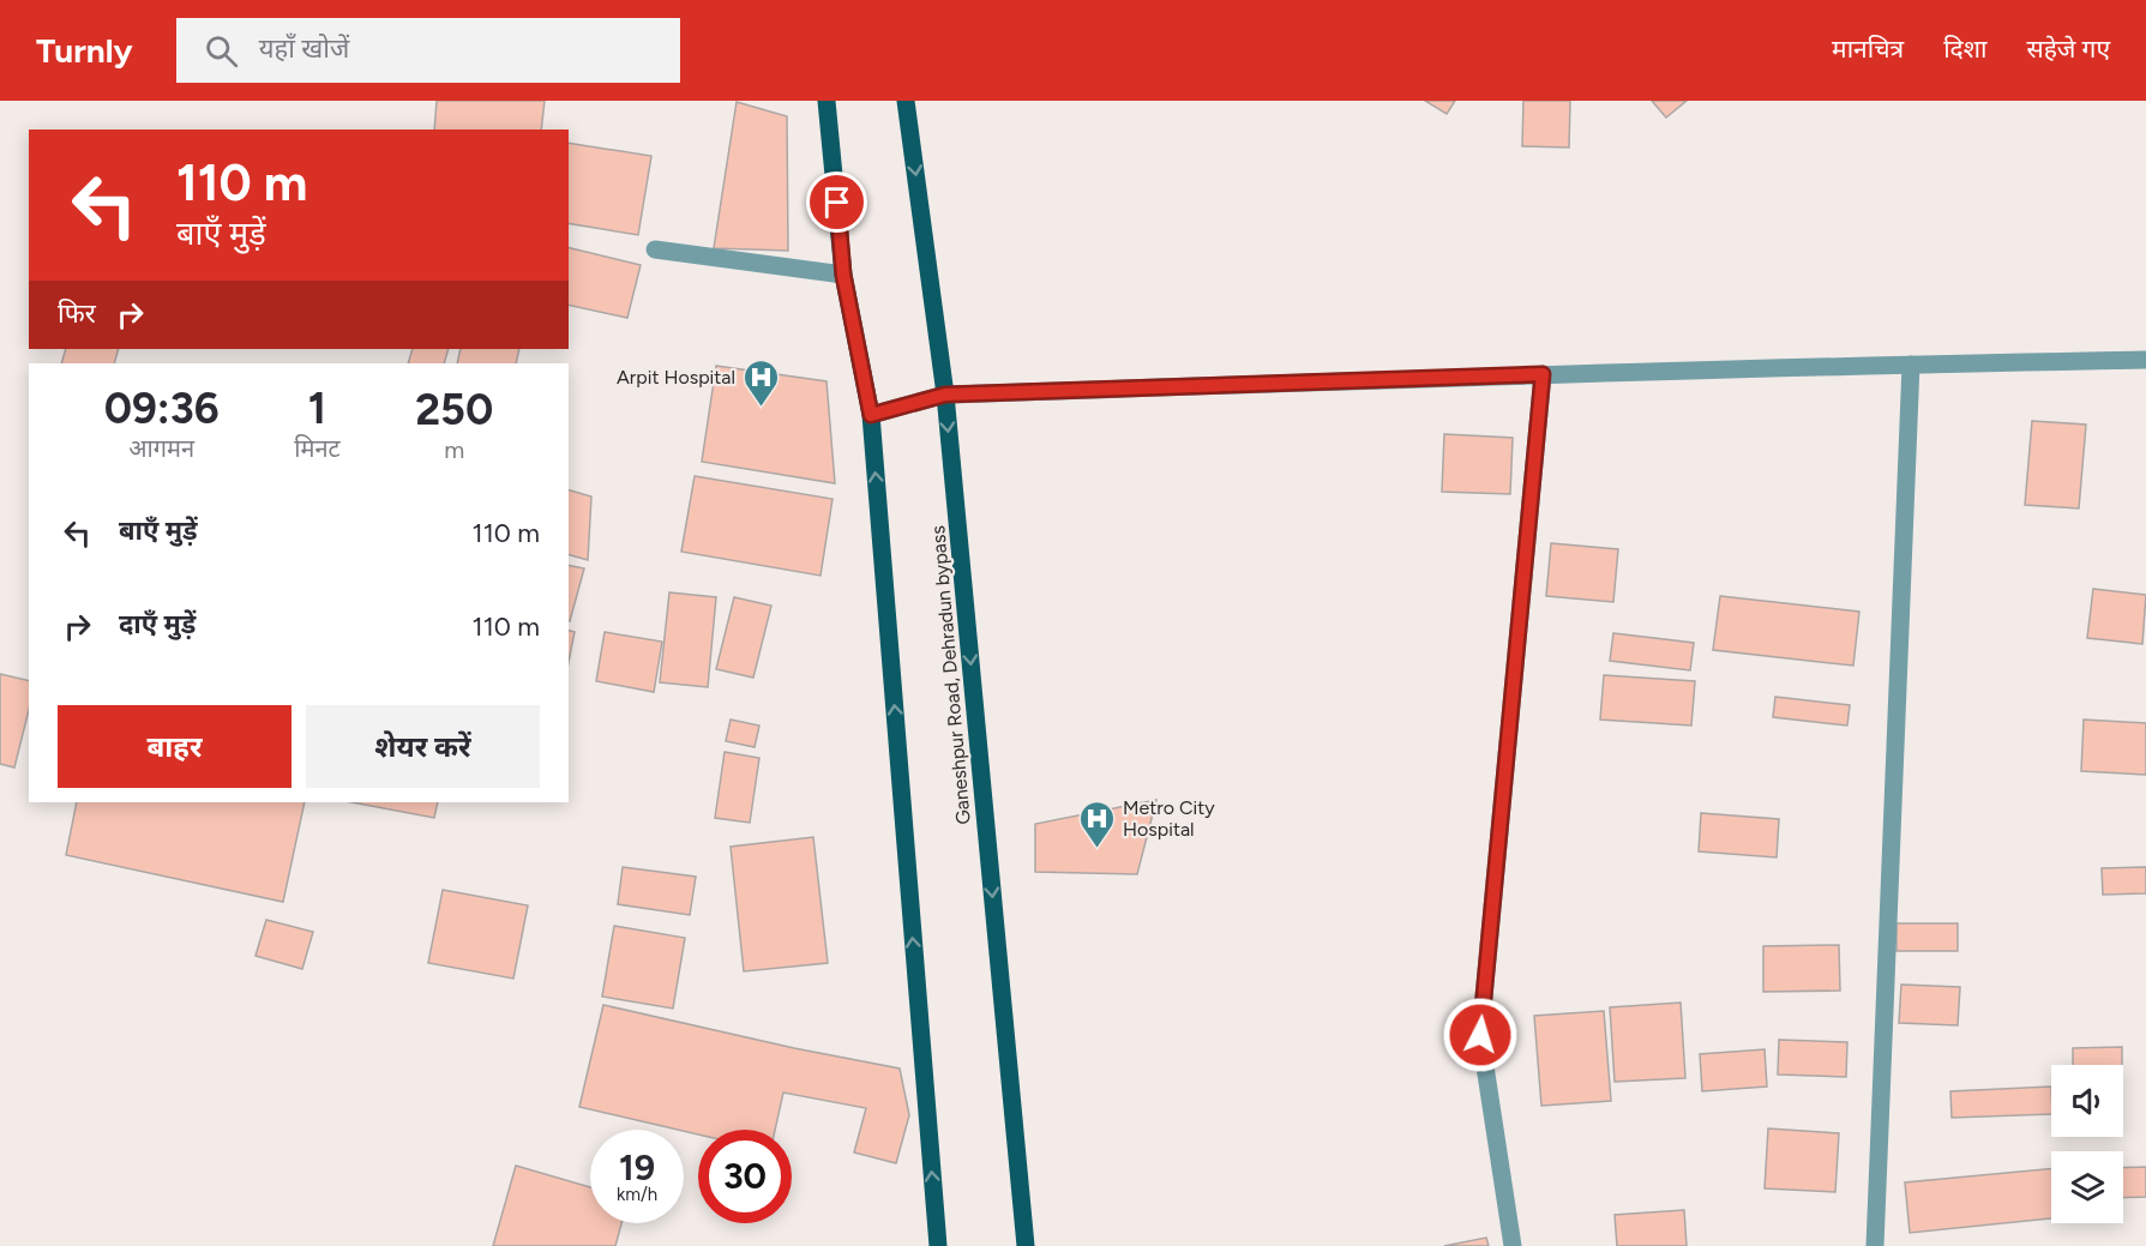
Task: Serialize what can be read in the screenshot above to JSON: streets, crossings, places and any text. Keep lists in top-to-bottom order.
{
  "streets": {
    "main road": ["Ganeshpur Road, Dehradun bypass"]
  },
  "places": {
    "hospital": ["Arpit Hospital", "Metro City Hospital"]
  },
  "page": {
    "header": "Turnly",
    "search": "यहाँ खोजें",
    "nav": ["मानचित्र", "दिशा", "सहेजे गए"],
    "turn": ["110 m", "बाएँ मुड़ें"],
    "then": "फिर",
    "eta": [
      "09:36",
      "आगमन",
      "1",
      "मिनट",
      "250",
      "m"
    ],
    "list": [
      {
        "name": "बाएँ मुड़ें",
        "value": "110 m"
      },
      {
        "name": "दाएँ मुड़ें",
        "value": "110 m"
      }
    ],
    "buttons": ["बाहर", "शेयर करें"],
    "speed": "19 km/h",
    "limit": "30"
  }
}
